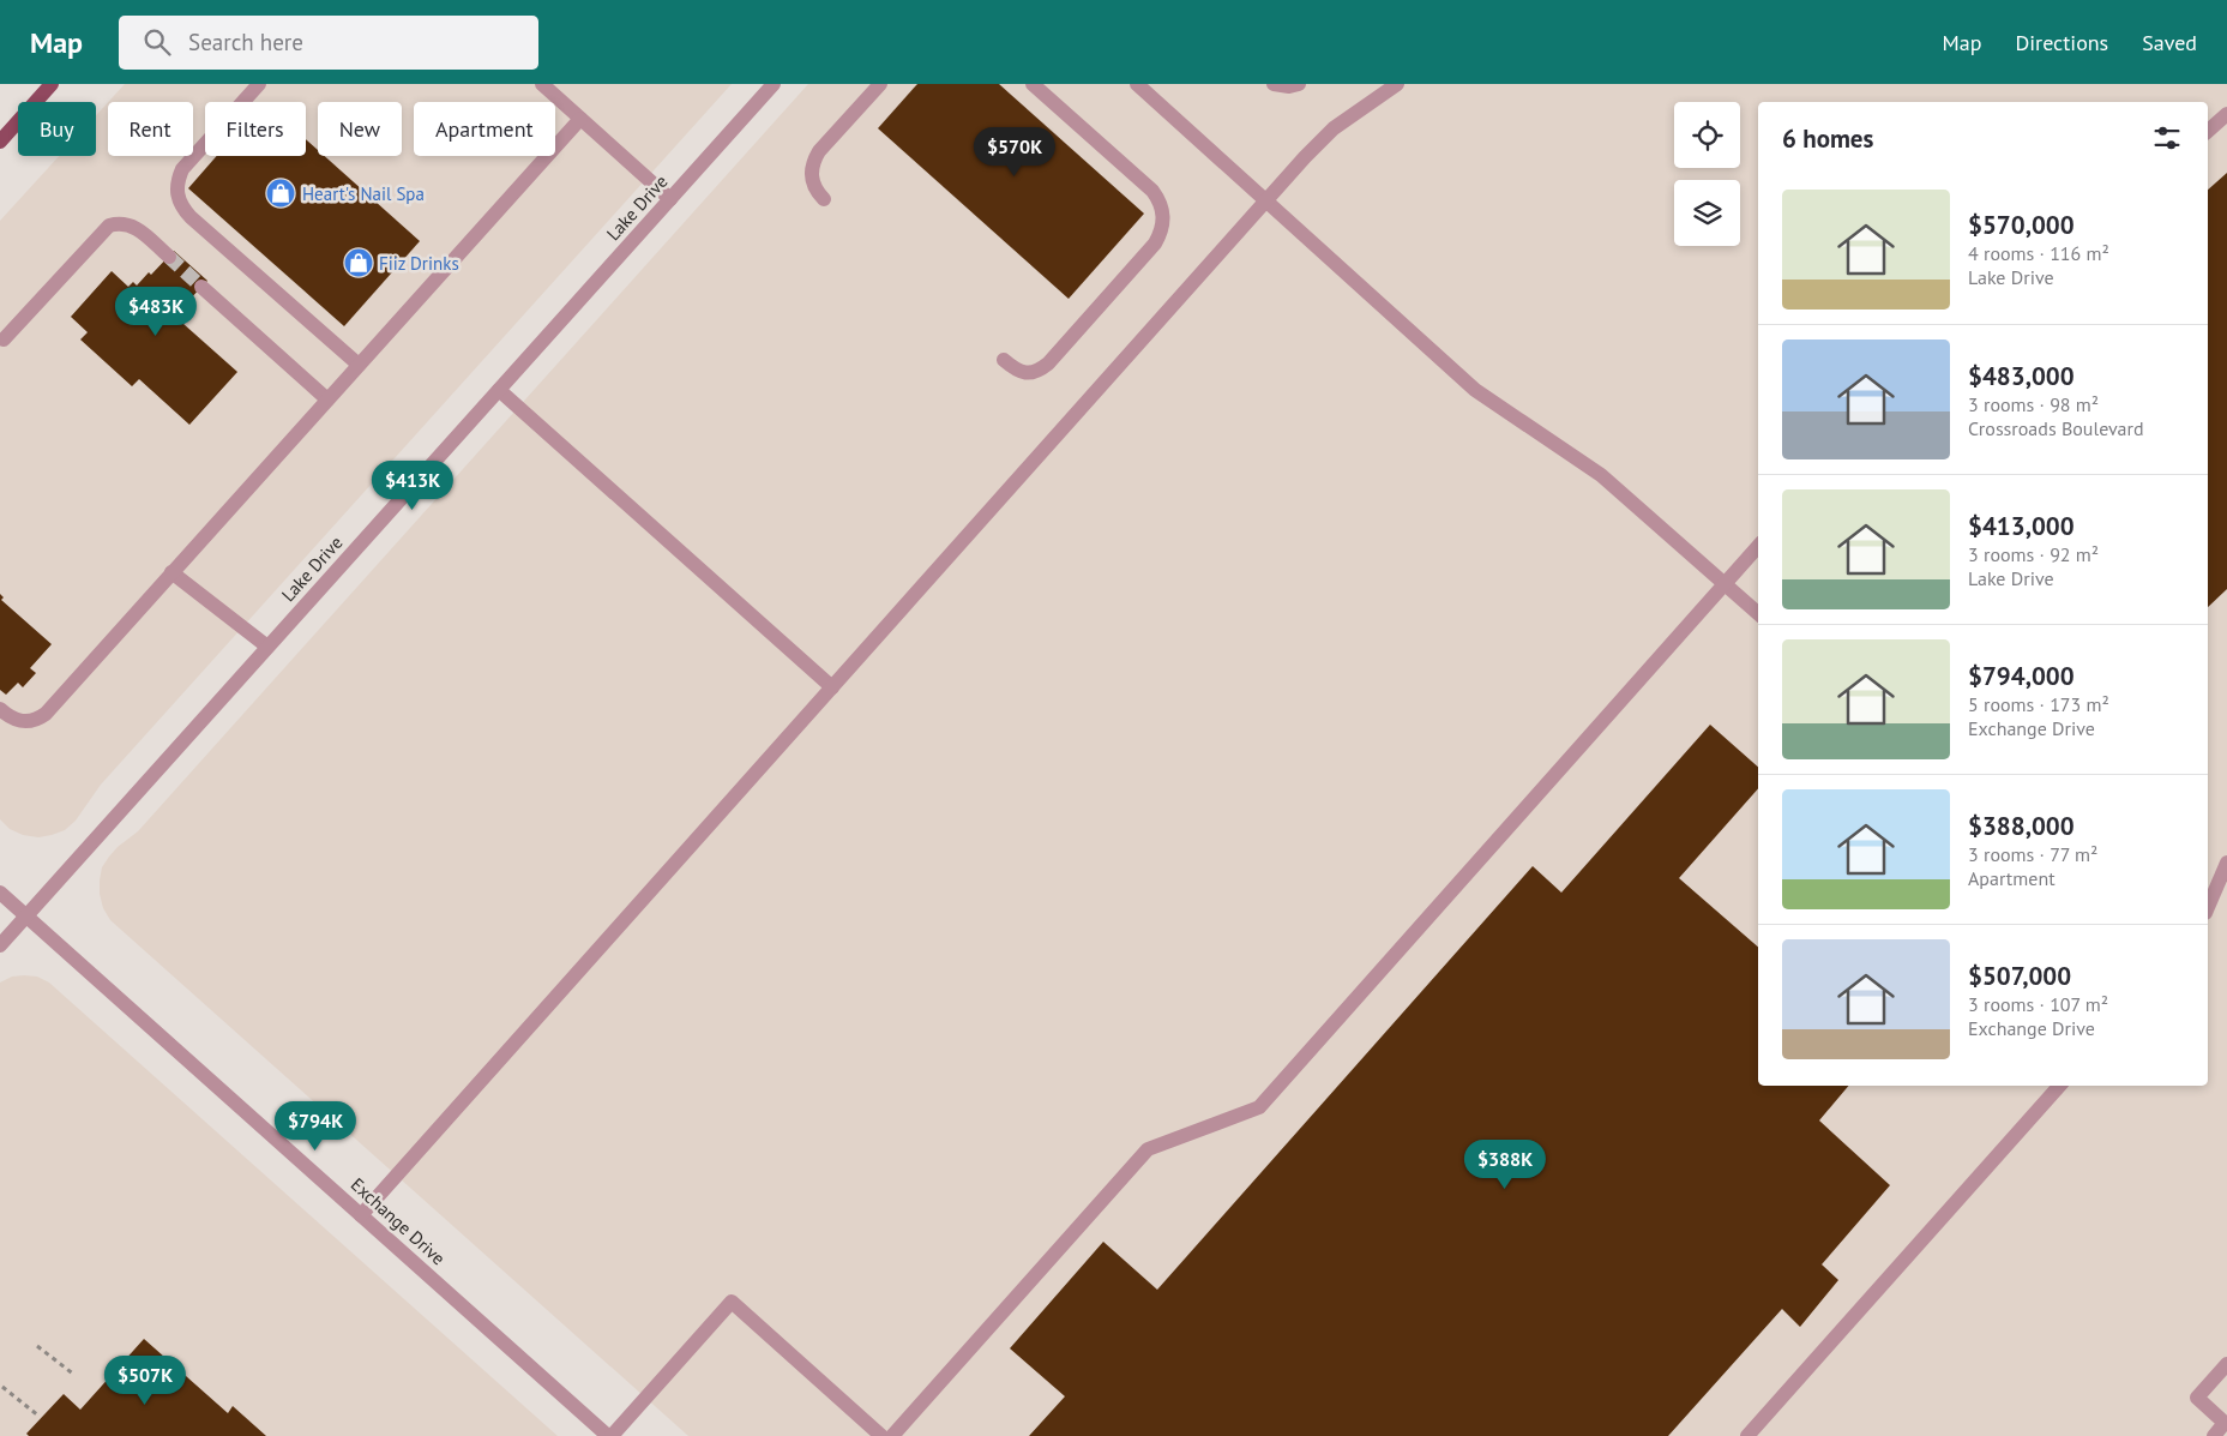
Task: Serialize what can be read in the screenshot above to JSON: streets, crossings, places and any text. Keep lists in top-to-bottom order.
{
  "streets": {
    "street": ["Lake Drive", "Exchange Drive"]
  },
  "crossings": [
    ["Lake Drive", "Exchange Drive"]
  ],
  "places": {
    "shop": ["Heart's Nail Spa", "Fiiz Drinks"]
  },
  "page": {
    "header": "Map",
    "search": "Search here",
    "nav": ["Map", "Directions", "Saved"],
    "chip": [
      "Buy",
      "Rent",
      "Filters",
      "New",
      "Apartment"
    ],
    "heading": "6 homes",
    "price": [
      "$570K",
      "$483K",
      "$413K",
      "$794K",
      "$388K",
      "$507K"
    ],
    "list": [
      {
        "name": "$570,000",
        "note": "4 rooms · 116 m² · Lake Drive"
      },
      {
        "name": "$483,000",
        "note": "3 rooms · 98 m² · Crossroads Boulevard"
      },
      {
        "name": "$413,000",
        "note": "3 rooms · 92 m² · Lake Drive"
      },
      {
        "name": "$794,000",
        "note": "5 rooms · 173 m² · Exchange Drive"
      },
      {
        "name": "$388,000",
        "note": "3 rooms · 77 m² · Apartment"
      },
      {
        "name": "$507,000",
        "note": "3 rooms · 107 m² · Exchange Drive"
      }
    ]
  }
}
